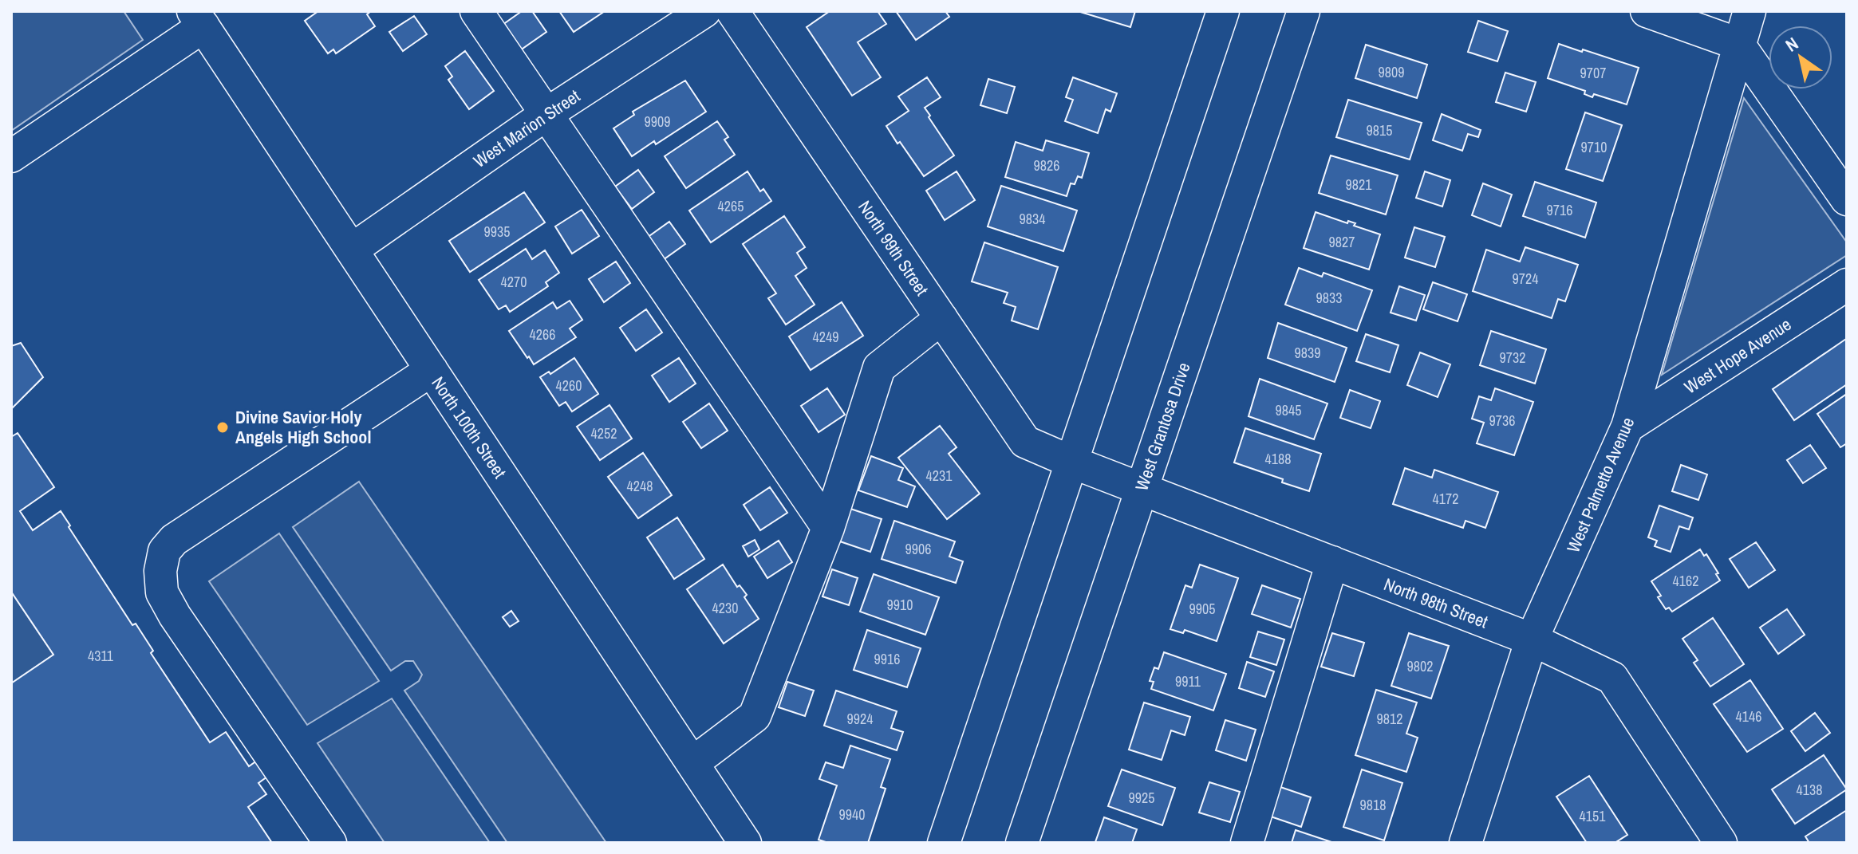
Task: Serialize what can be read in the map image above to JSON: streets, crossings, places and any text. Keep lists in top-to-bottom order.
{
  "streets": {
    "street": [
      "West Marion Street",
      "North 99th Street",
      "West Hope Avenue",
      "West Grantosa Drive",
      "North 100th Street",
      "West Palmetto Avenue",
      "North 98th Street"
    ]
  },
  "crossings": [
    ["West Marion Street", "North 100th Street"],
    ["North 99th Street", "North 98th Street"],
    ["West Hope Avenue", "West Palmetto Avenue"],
    ["West Grantosa Drive", "North 98th Street"],
    ["West Palmetto Avenue", "North 98th Street"]
  ],
  "places": ["Divine Savior Holy Angels High School"],
  "house_numbers": [
    "9809",
    "9707",
    "9909",
    "9815",
    "9710",
    "9826",
    "9821",
    "4265",
    "9716",
    "9834",
    "9935",
    "9827",
    "9724",
    "4270",
    "9833",
    "4266",
    "4249",
    "9839",
    "9732",
    "4260",
    "9845",
    "9736",
    "4252",
    "4188",
    "4231",
    "4248",
    "4172",
    "9906",
    "4162",
    "9910",
    "4230",
    "9905",
    "4311",
    "9916",
    "9802",
    "9911",
    "4146",
    "9924",
    "9812",
    "4138",
    "9925",
    "9818",
    "9940",
    "4151"
  ],
  "north": "top left"
}
